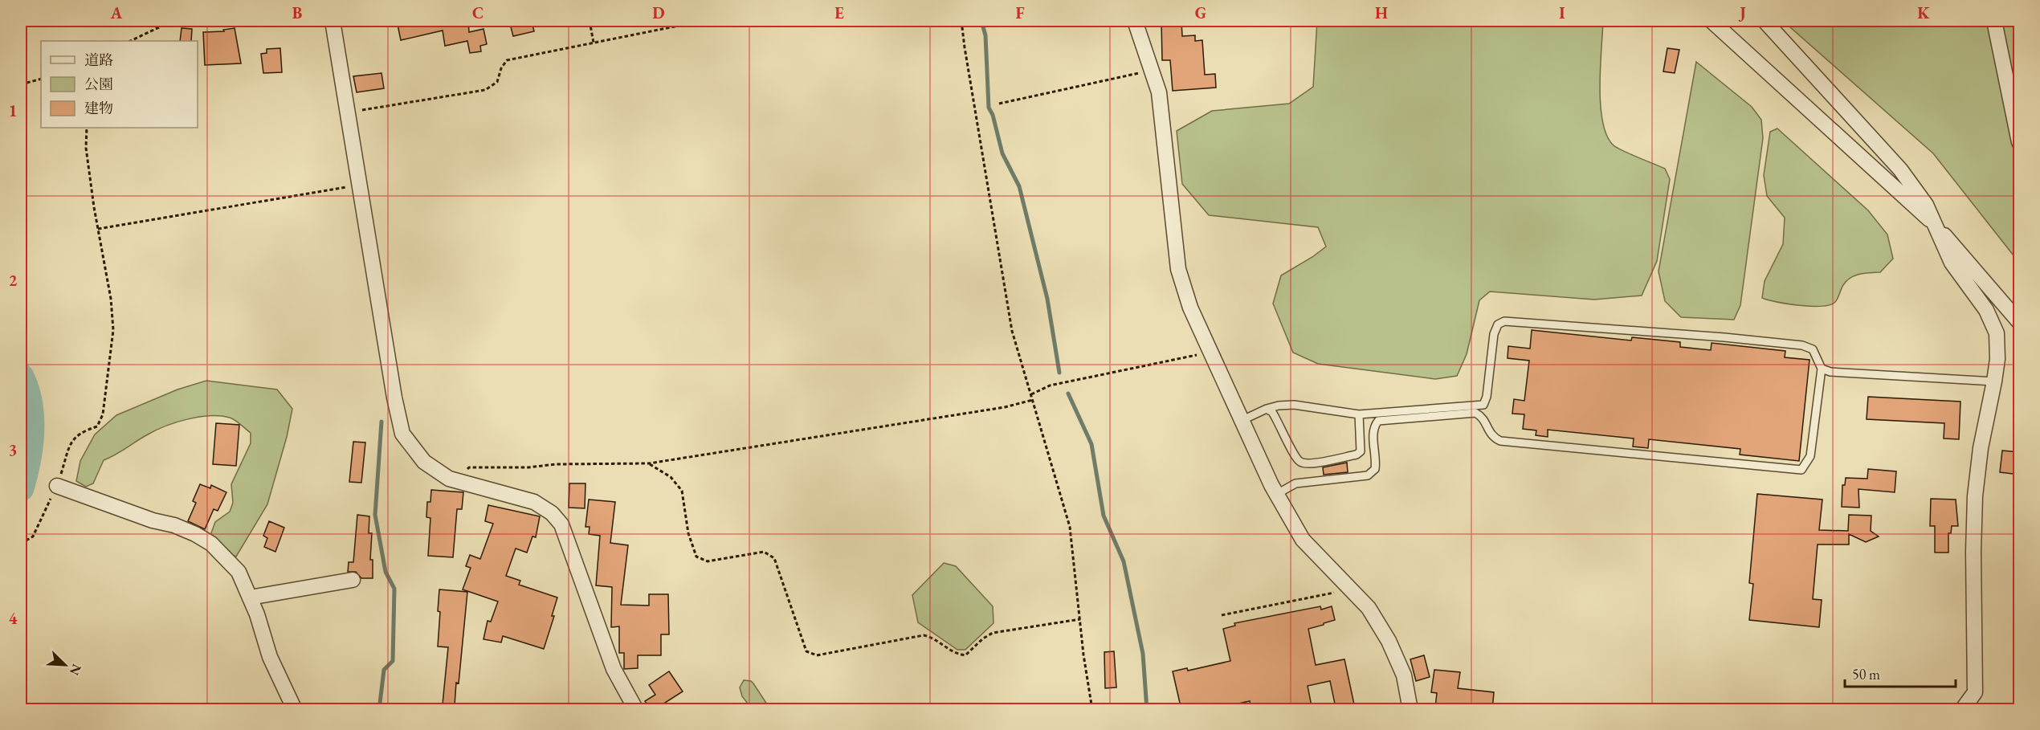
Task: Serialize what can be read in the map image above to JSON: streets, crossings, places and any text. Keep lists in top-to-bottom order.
{
  "legend": ["道路", "公園", "建物"],
  "scale_bar": "50 m",
  "north": "bottom right",
  "grid": {
    "columns": [
      "A",
      "B",
      "C",
      "D",
      "E",
      "F",
      "G",
      "H",
      "I",
      "J",
      "K"
    ],
    "rows": [
      "1",
      "2",
      "3",
      "4"
    ]
  }
}
